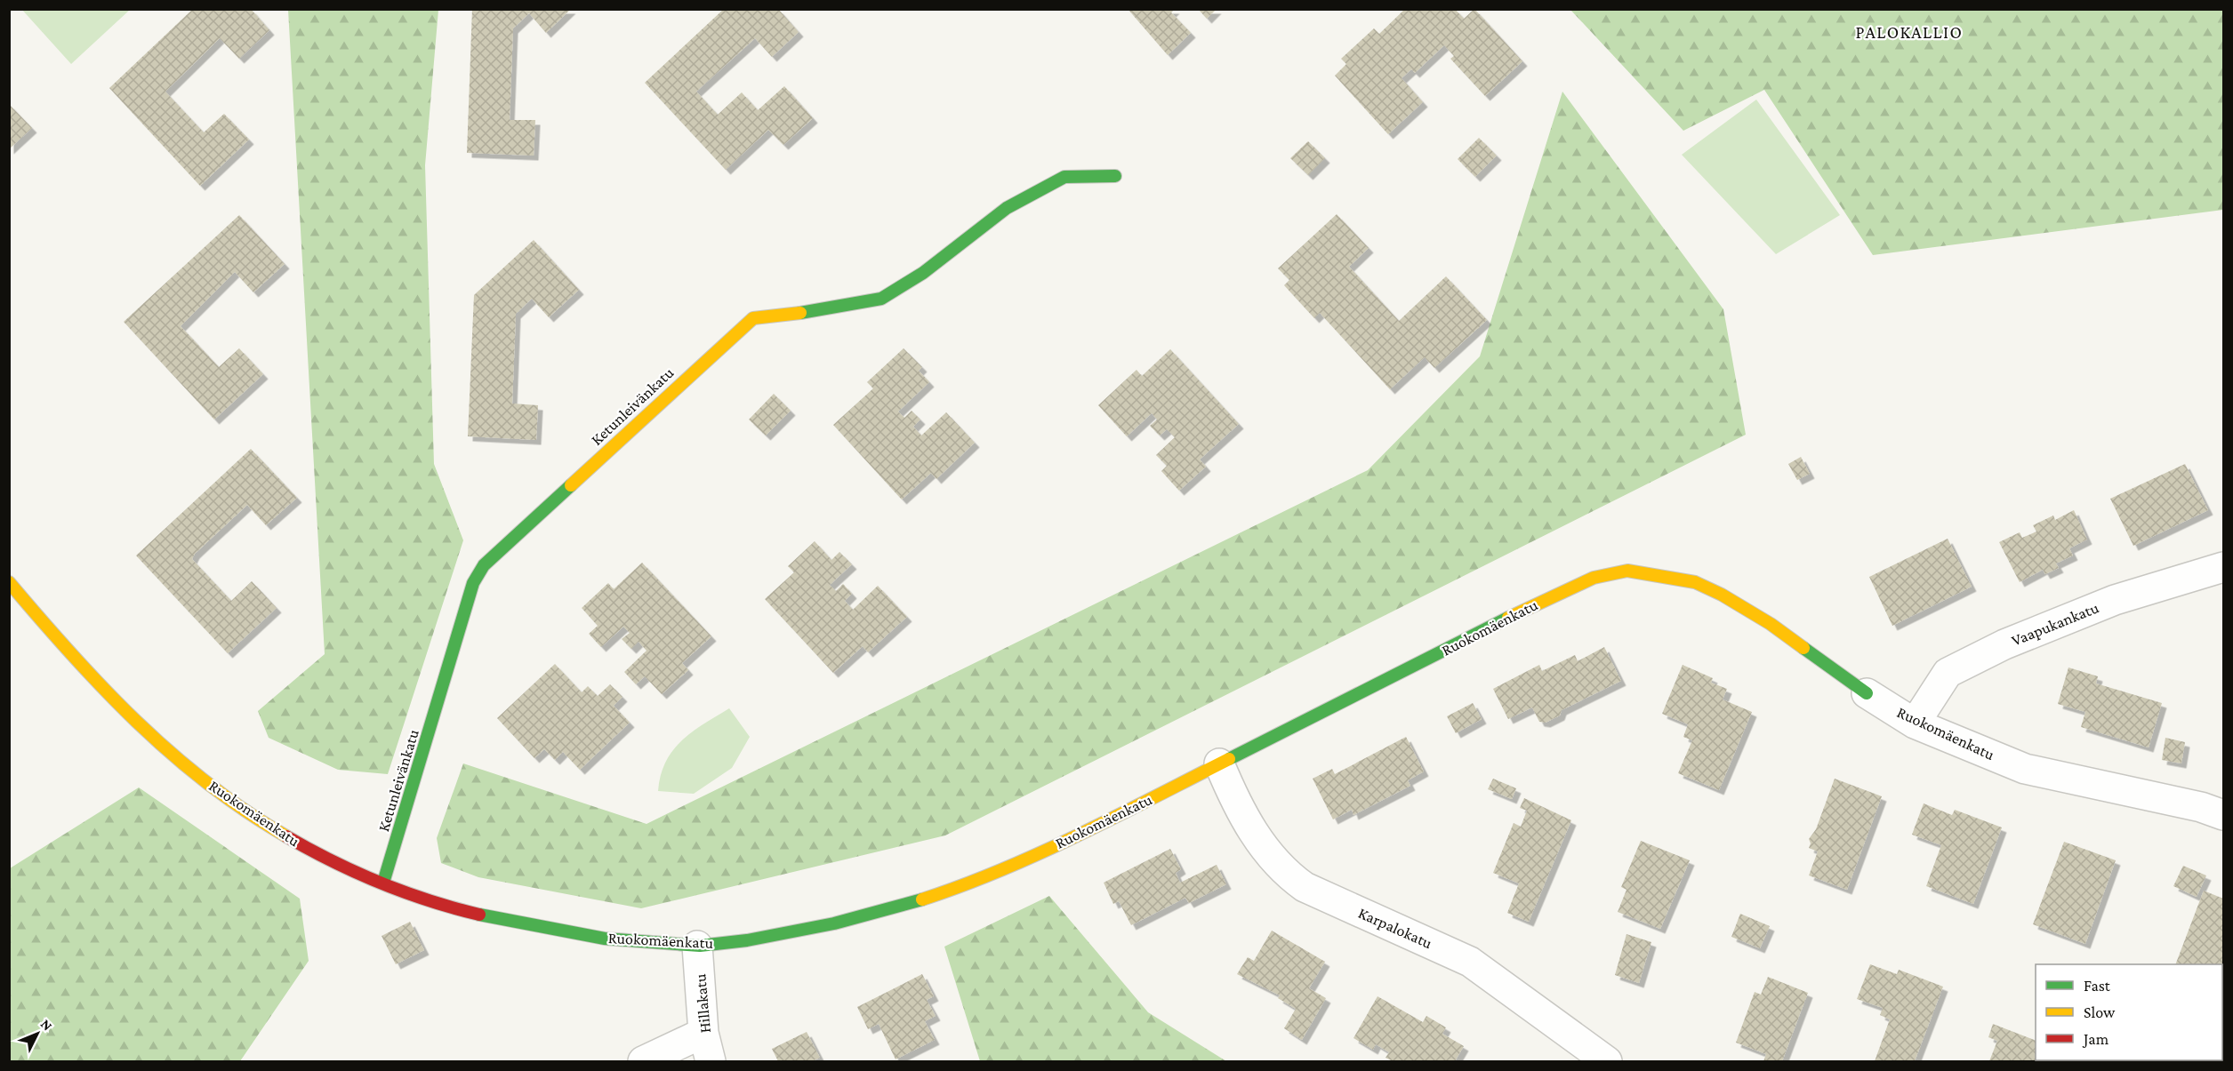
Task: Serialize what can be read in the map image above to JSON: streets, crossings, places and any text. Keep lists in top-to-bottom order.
{
  "streets": {
    "street": [
      "Ketunleivänkatu",
      "Vaapukankatu",
      "Ruokomäenkatu",
      "Karpalokatu",
      "Hillakatu"
    ]
  },
  "crossings": [
    ["Ketunleivänkatu", "Ruokomäenkatu"],
    ["Vaapukankatu", "Ruokomäenkatu"],
    ["Ruokomäenkatu", "Karpalokatu"],
    ["Ruokomäenkatu", "Hillakatu"]
  ],
  "districts": ["PALOKALLIO"],
  "legend": ["Fast", "Slow", "Jam"],
  "north": "top right"
}
